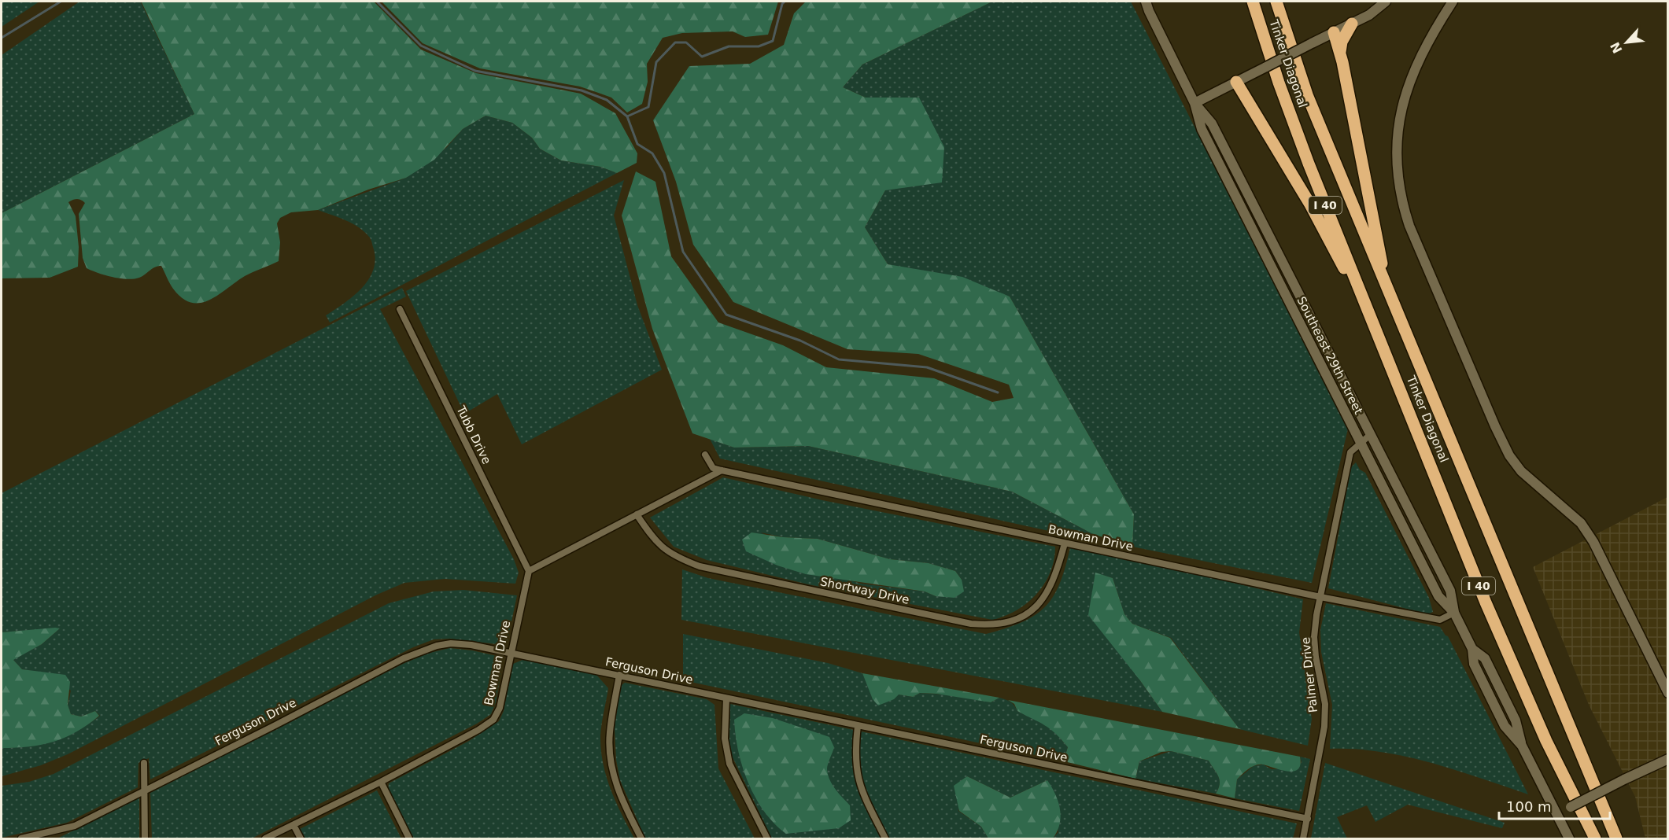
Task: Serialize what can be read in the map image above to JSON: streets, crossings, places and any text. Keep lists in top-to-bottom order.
{
  "streets": {
    "highway": ["Tinker Diagonal", "I 40"],
    "main road": ["Southeast 29th Street"],
    "street": [
      "Tubb Drive",
      "Bowman Drive",
      "Shortway Drive",
      "Ferguson Drive",
      "Palmer Drive"
    ]
  },
  "crossings": [
    ["Southeast 29th Street", "Bowman Drive"],
    ["Southeast 29th Street", "Palmer Drive"],
    ["Tubb Drive", "Bowman Drive"],
    ["Bowman Drive", "Shortway Drive"],
    ["Bowman Drive", "Ferguson Drive"],
    ["Bowman Drive", "Palmer Drive"],
    ["Ferguson Drive", "Palmer Drive"]
  ],
  "scale_bar": "100 m",
  "north": "bottom left"
}
